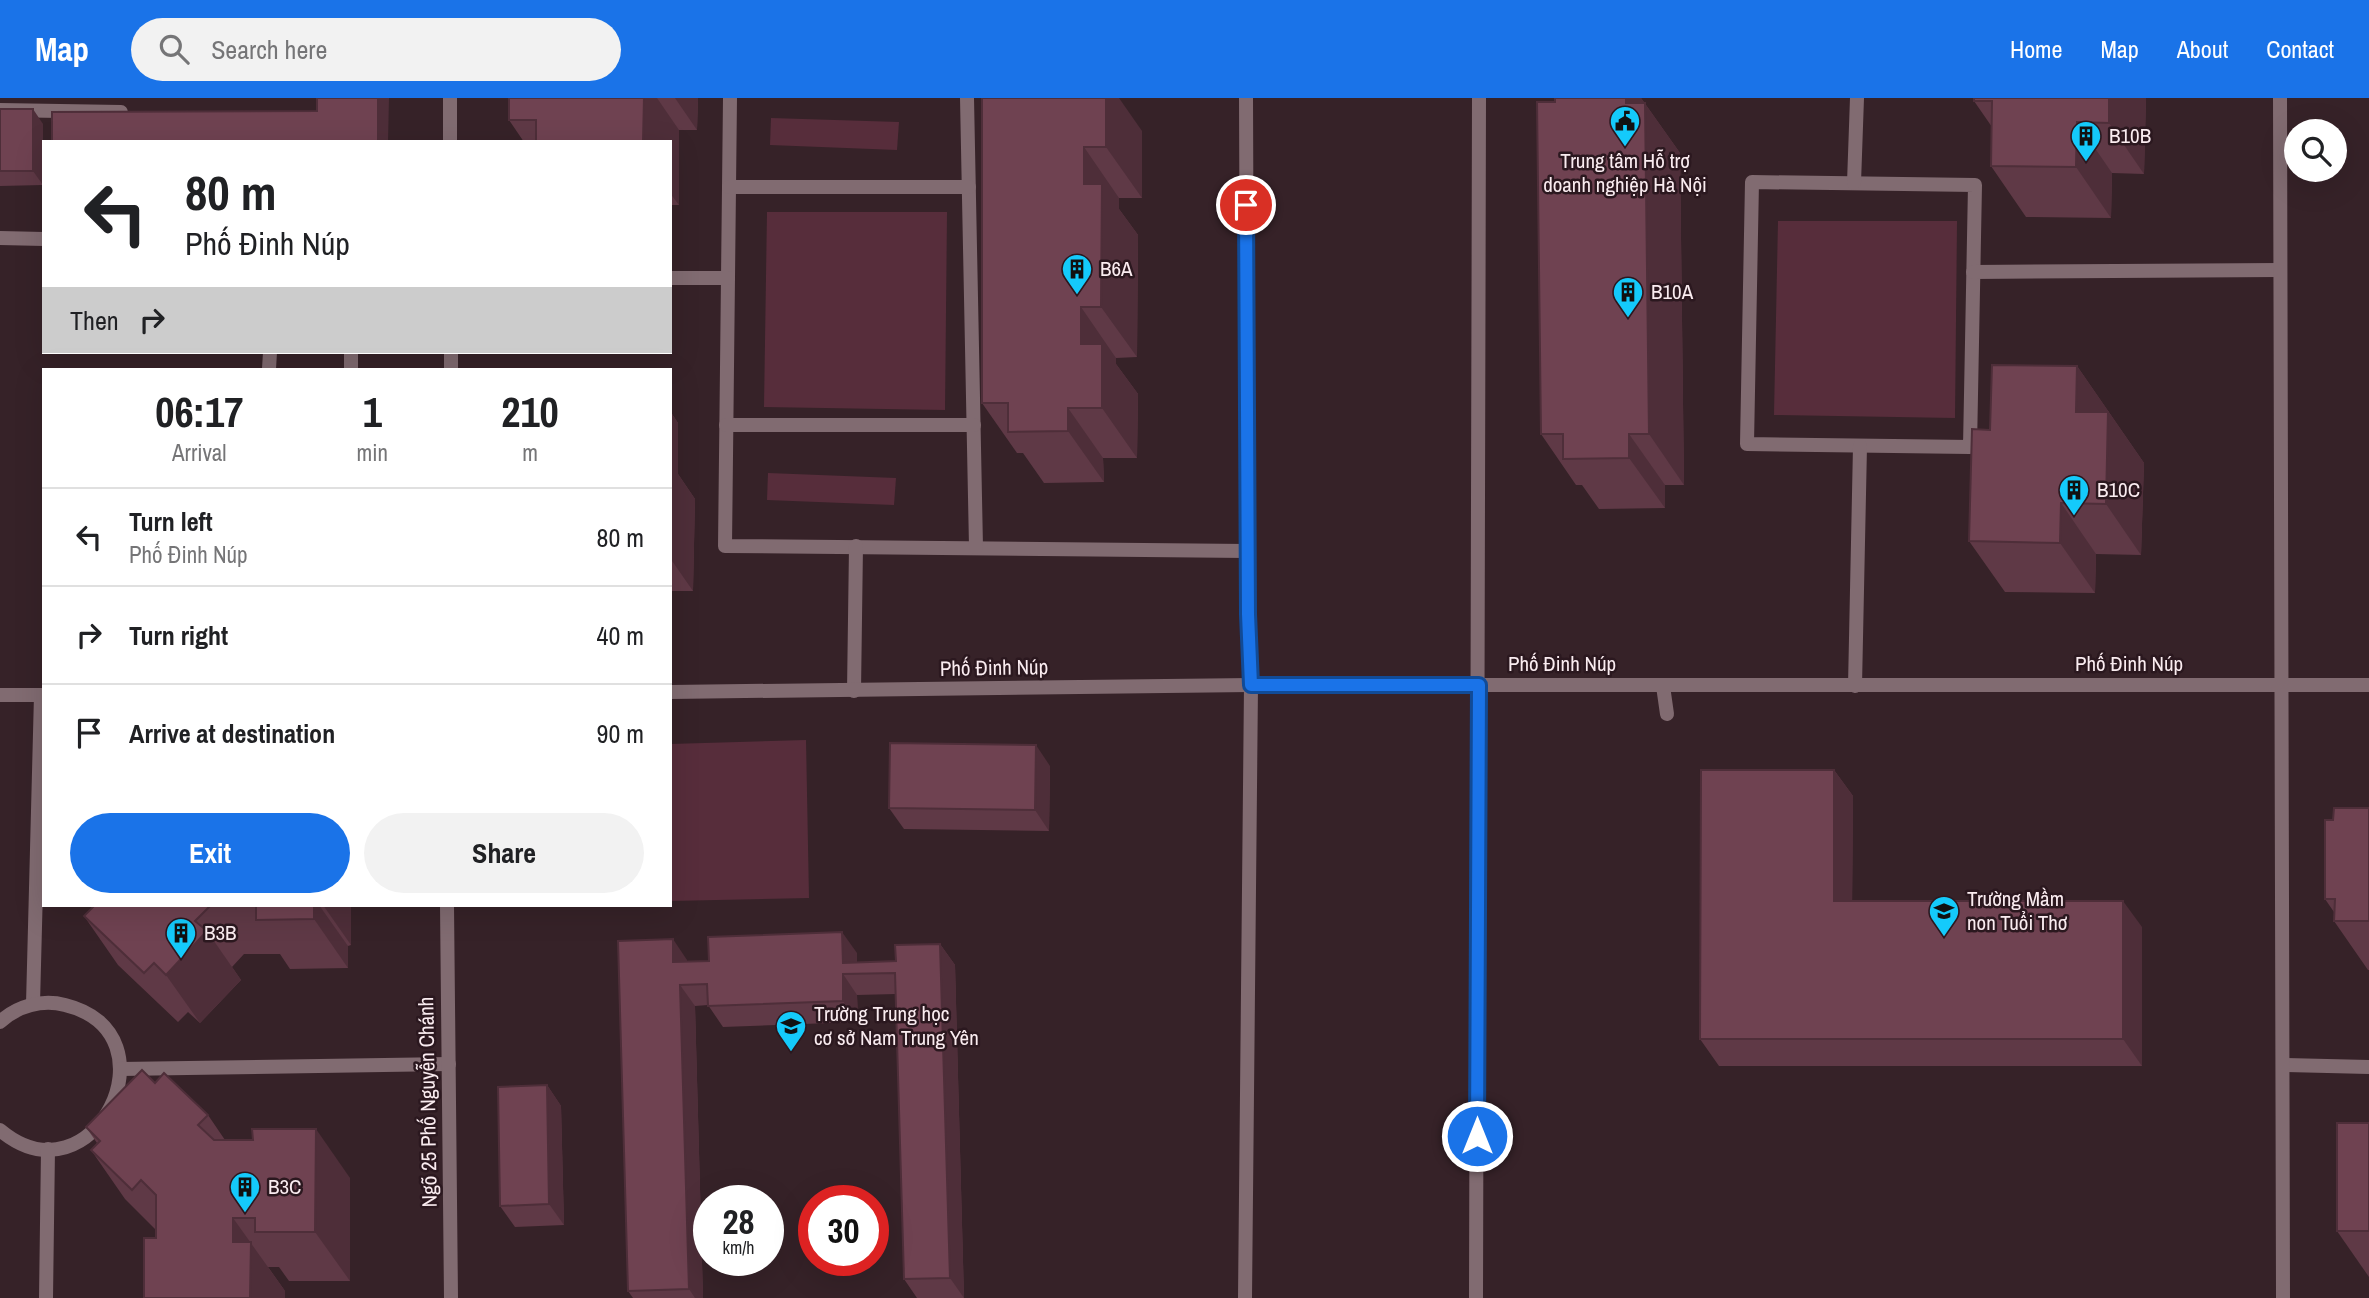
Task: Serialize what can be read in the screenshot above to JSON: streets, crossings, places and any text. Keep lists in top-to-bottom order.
{
  "streets": {
    "street": ["Phố Đinh Núp", "Ngõ 25 Phố Nguyễn Chánh"]
  },
  "places": {
    "public building": ["Trung tâm Hỗ trợ doanh nghiệp Hà Nội"],
    "building": [
      "B10B",
      "B6A",
      "B10A",
      "B10C",
      "B3B",
      "B3C"
    ],
    "school or university": ["Trường Mầm non Tuổi Thơ", "Trường Trung học cơ sở Nam Trung Yên"]
  },
  "page": {
    "header": "Map",
    "search": "Search here",
    "nav": [
      "Home",
      "Map",
      "About",
      "Contact"
    ],
    "turn": ["80 m", "Phố Đinh Núp"],
    "then": "Then",
    "eta": [
      "06:17",
      "Arrival",
      "1",
      "min",
      "210",
      "m"
    ],
    "list": [
      {
        "name": "Turn left",
        "note": "Phố Đinh Núp",
        "value": "80 m"
      },
      {
        "name": "Turn right",
        "value": "40 m"
      },
      {
        "name": "Arrive at destination",
        "value": "90 m"
      }
    ],
    "buttons": ["Exit", "Share"],
    "speed": "28 km/h",
    "limit": "30"
  }
}
